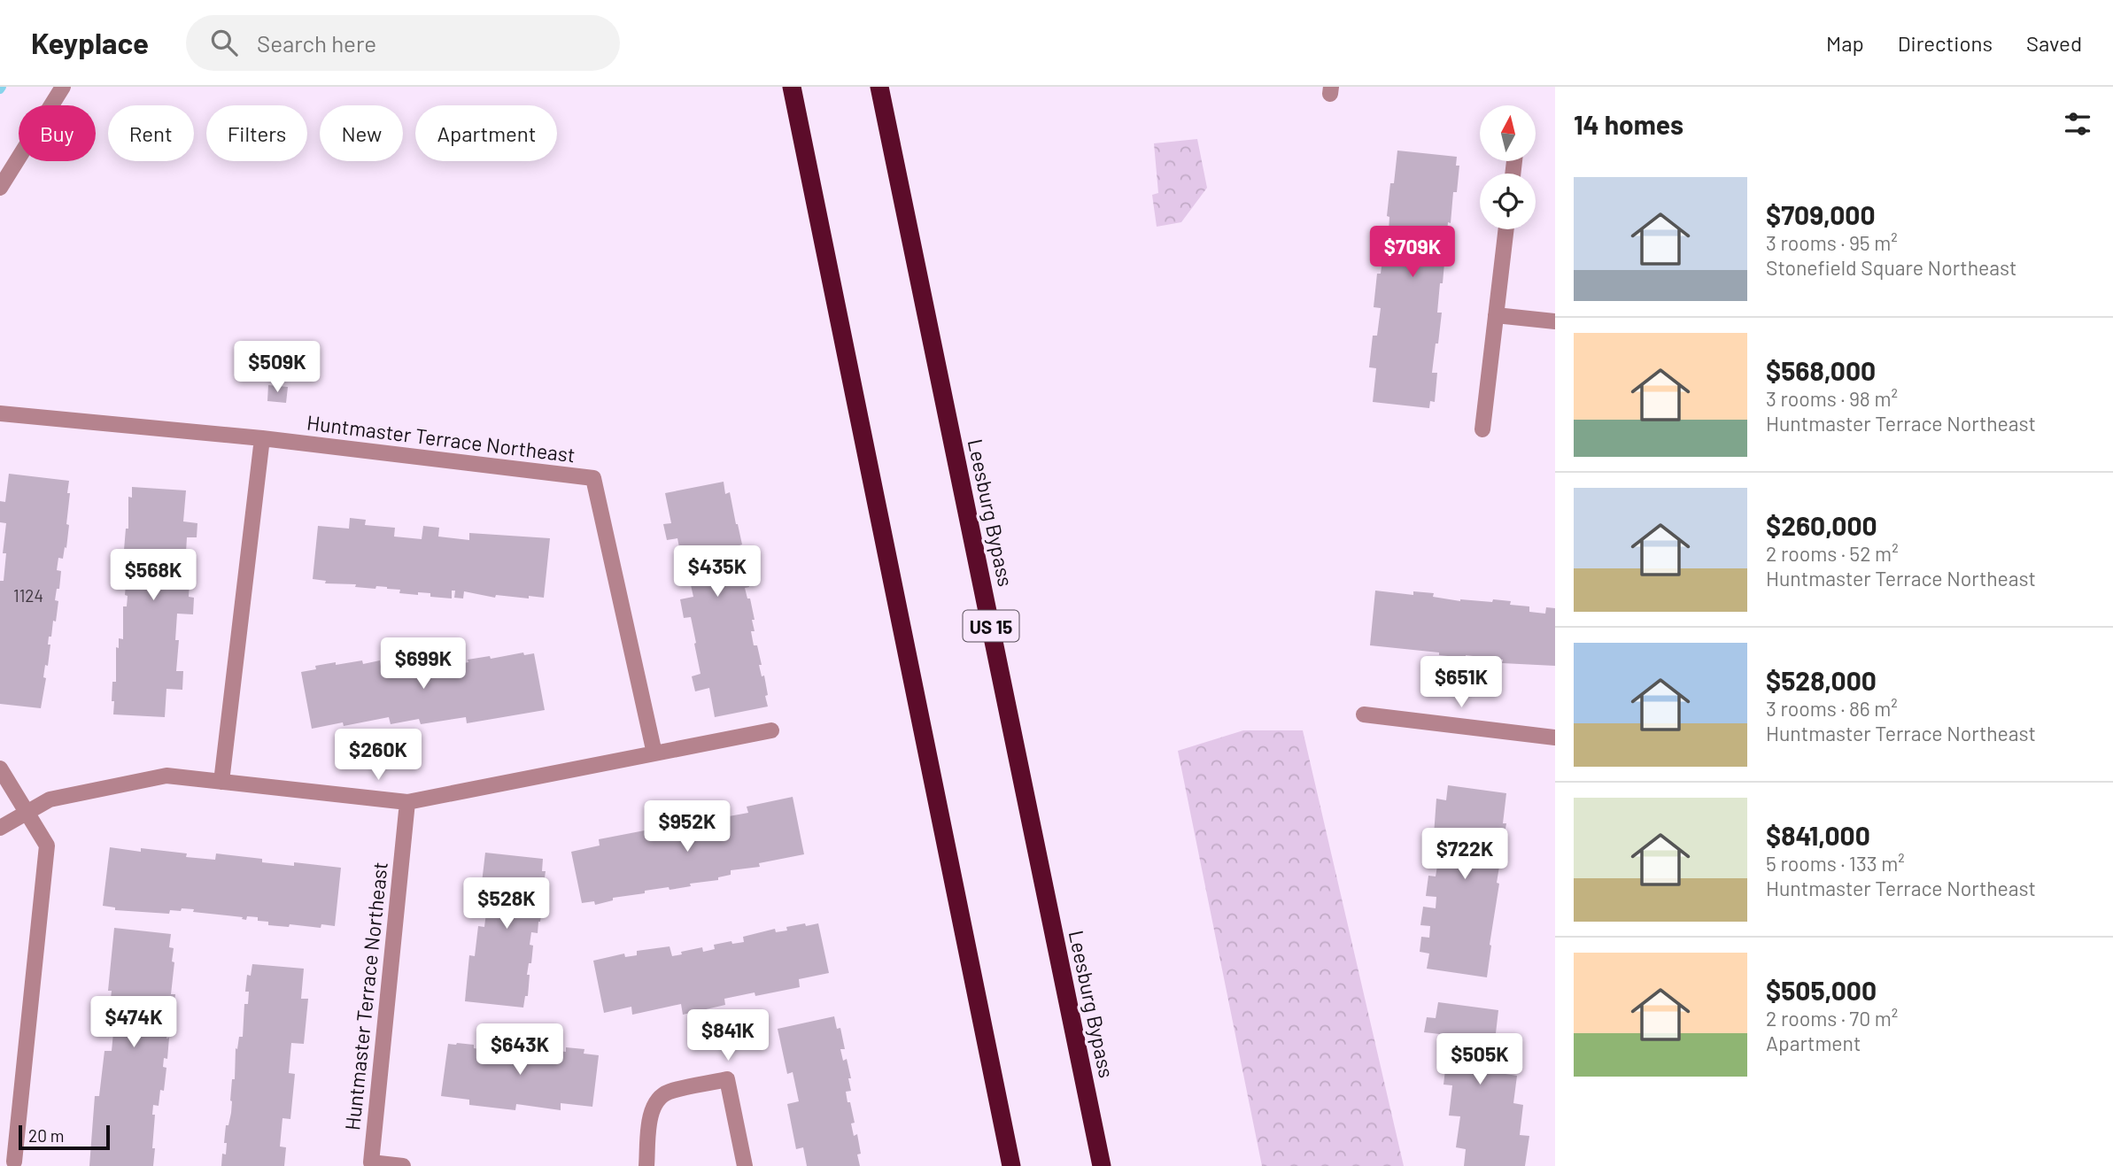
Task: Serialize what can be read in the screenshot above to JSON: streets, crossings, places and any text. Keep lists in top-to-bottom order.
{
  "streets": {
    "highway": ["Leesburg Bypass", "US 15"],
    "street": ["Huntmaster Terrace Northeast"]
  },
  "house_numbers": ["1124"],
  "scale_bar": "20 m",
  "north": "top",
  "page": {
    "header": "Keyplace",
    "search": "Search here",
    "nav": ["Map", "Directions", "Saved"],
    "heading": "14 homes",
    "chip": [
      "Buy",
      "Rent",
      "Filters",
      "New",
      "Apartment"
    ],
    "list": [
      {
        "name": "$709,000",
        "note": "3 rooms · 95 m² · Stonefield Square Northeast"
      },
      {
        "name": "$568,000",
        "note": "3 rooms · 98 m² · Huntmaster Terrace Northeast"
      },
      {
        "name": "$260,000",
        "note": "2 rooms · 52 m² · Huntmaster Terrace Northeast"
      },
      {
        "name": "$528,000",
        "note": "3 rooms · 86 m² · Huntmaster Terrace Northeast"
      },
      {
        "name": "$841,000",
        "note": "5 rooms · 133 m² · Huntmaster Terrace Northeast"
      },
      {
        "name": "$505,000",
        "note": "2 rooms · 70 m² · Apartment"
      }
    ],
    "price": [
      "$709K",
      "$509K",
      "$435K",
      "$568K",
      "$699K",
      "$651K",
      "$260K",
      "$952K",
      "$722K",
      "$528K",
      "$474K",
      "$841K",
      "$643K",
      "$505K"
    ],
    "scale": "20 m"
  }
}
